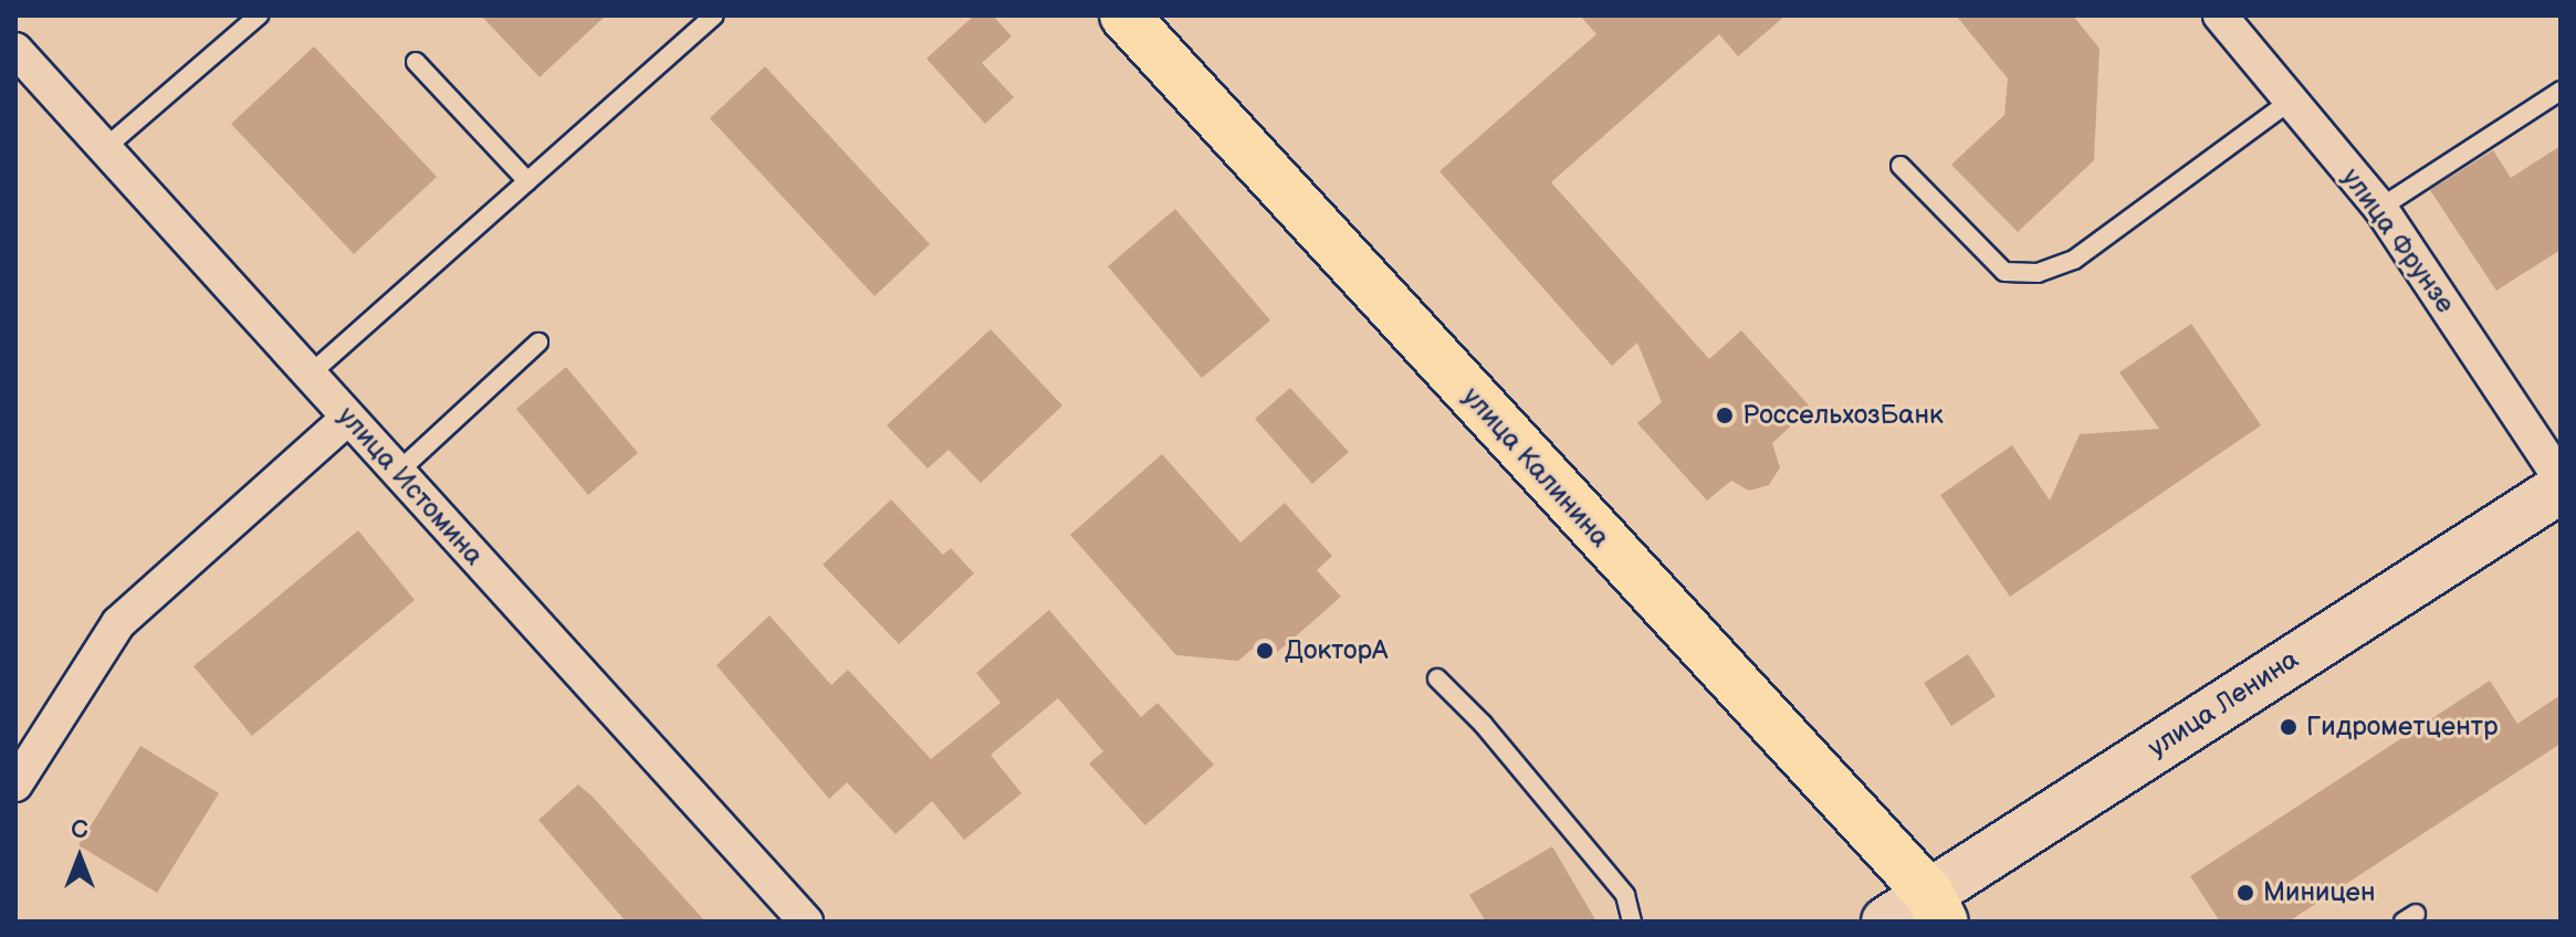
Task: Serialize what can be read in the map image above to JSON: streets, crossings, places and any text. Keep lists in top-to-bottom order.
{
  "streets": {
    "main road": ["улица Калинина", "улица Ленина"],
    "street": ["улица Фрунзе", "улица Истомина"]
  },
  "crossings": [
    ["улица Калинина", "улица Ленина"]
  ],
  "places": [
    "РоссельхозБанк",
    "ДокторА",
    "Гидрометцентр",
    "Миницен"
  ],
  "north": "top"
}
